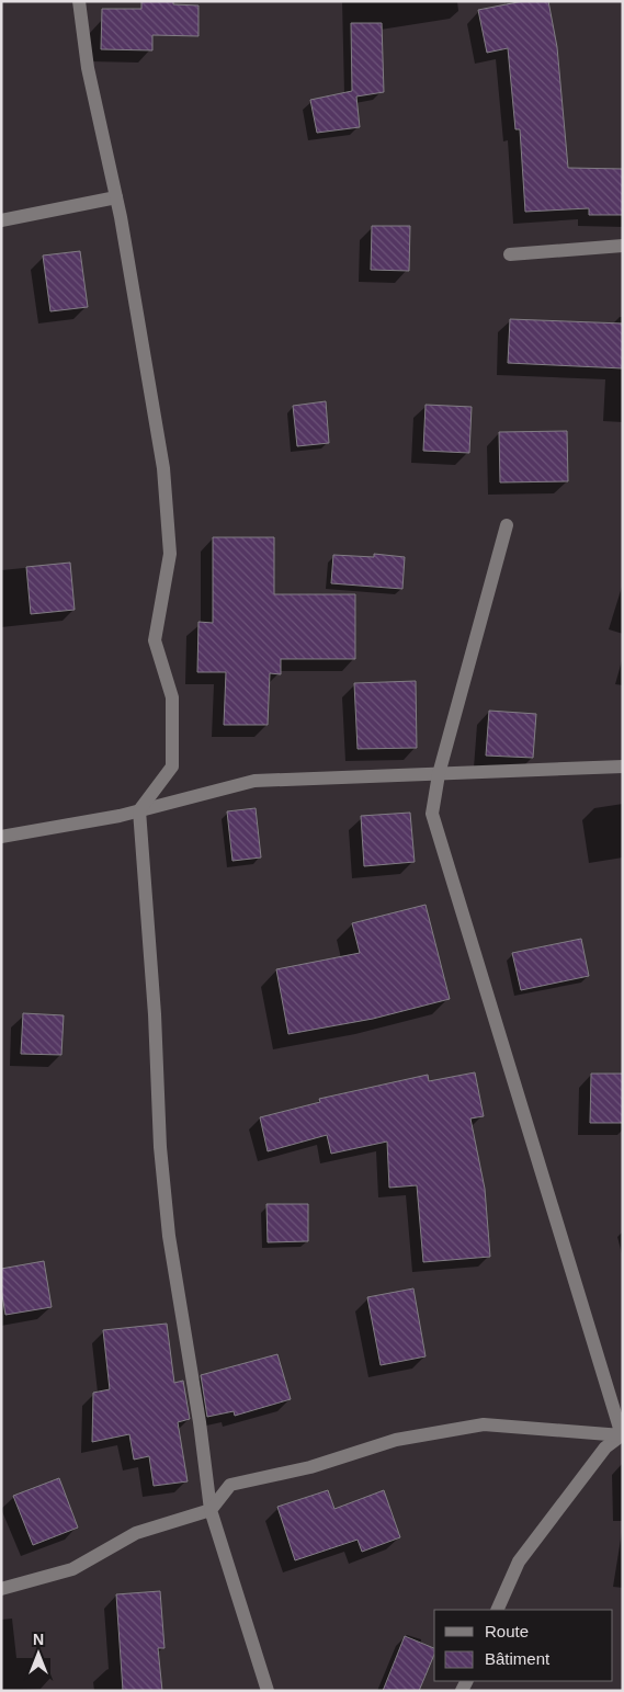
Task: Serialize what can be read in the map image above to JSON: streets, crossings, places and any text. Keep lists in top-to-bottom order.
{
  "legend": ["Route", "Bâtiment"],
  "north": "top"
}
